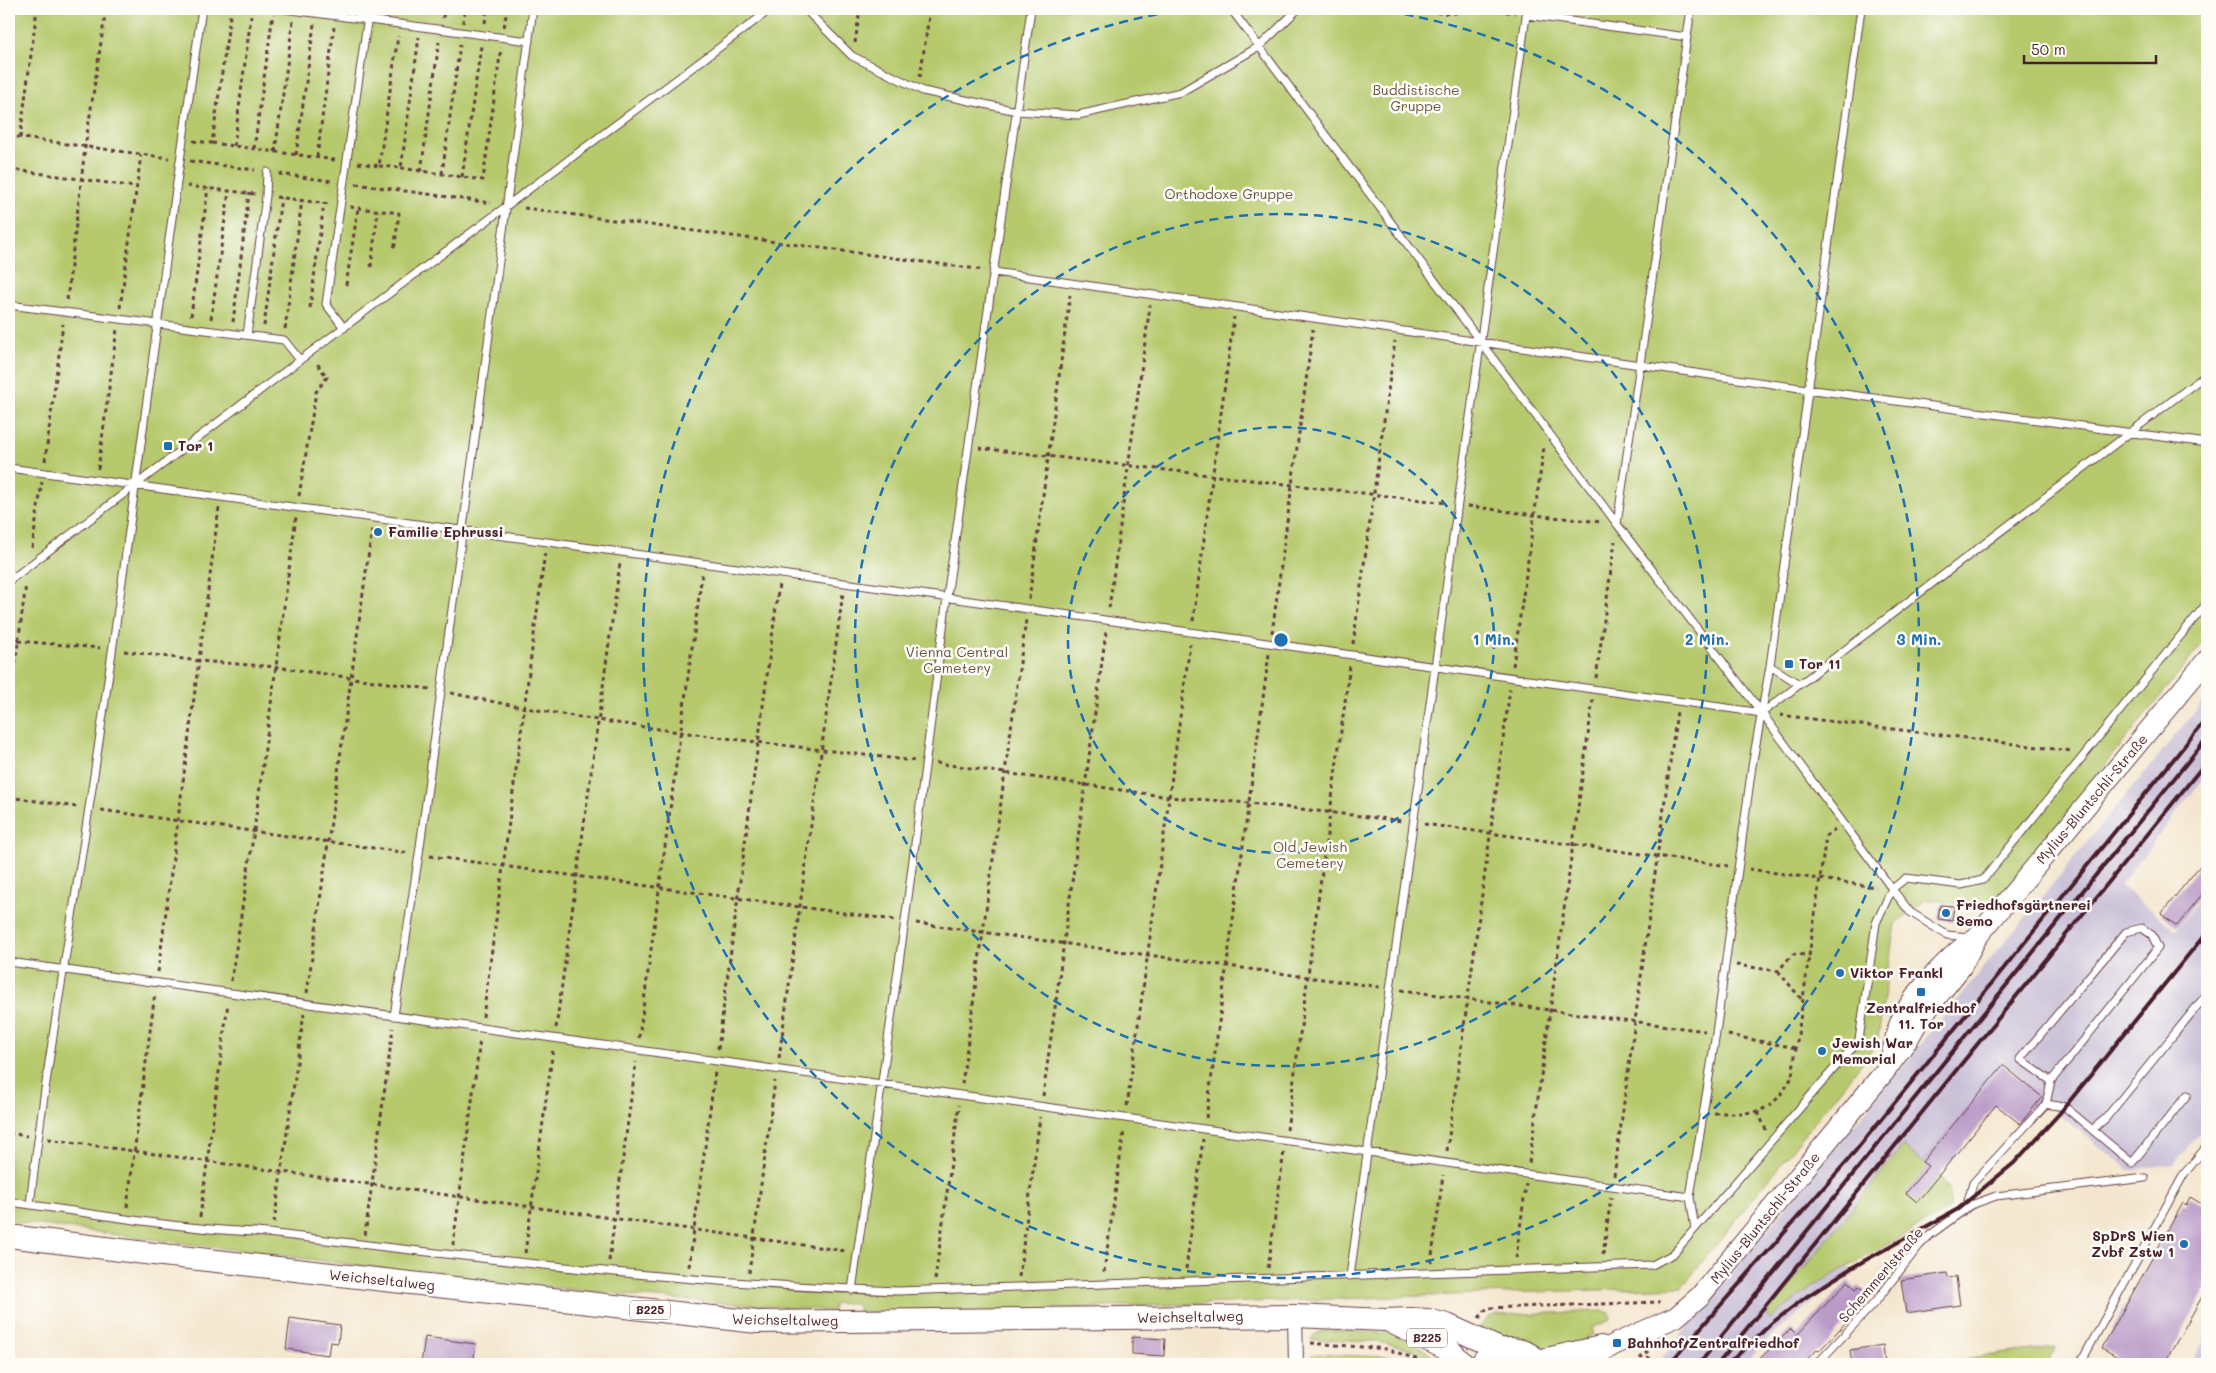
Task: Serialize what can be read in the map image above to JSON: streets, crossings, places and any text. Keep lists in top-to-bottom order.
{
  "streets": {
    "main road": ["Weichseltalweg", "B225"],
    "street": ["Mylius-Bluntschli-Straße"],
    "lane": ["Schemmerlstraße"]
  },
  "crossings": [
    ["Mylius-Bluntschli-Straße", "Weichseltalweg"]
  ],
  "parks": [
    "Buddistische Gruppe",
    "Orthodoxe Gruppe",
    "Vienna Central Cemetery",
    "Old Jewish Cemetery"
  ],
  "places": {
    "transit": [
      "Tor 1",
      "Tor 11",
      "Zentralfriedhof 11. Tor",
      "Bahnhof Zentralfriedhof"
    ],
    "other": [
      "Familie Ephrussi",
      "Friedhofsgärtnerei Semo",
      "Viktor Frankl",
      "Jewish War Memorial",
      "SpDrS Wien Zvbf Zstw 1"
    ]
  },
  "scale_bar": "50 m",
  "rings": ["1 Min.", "2 Min.", "3 Min."]
}
